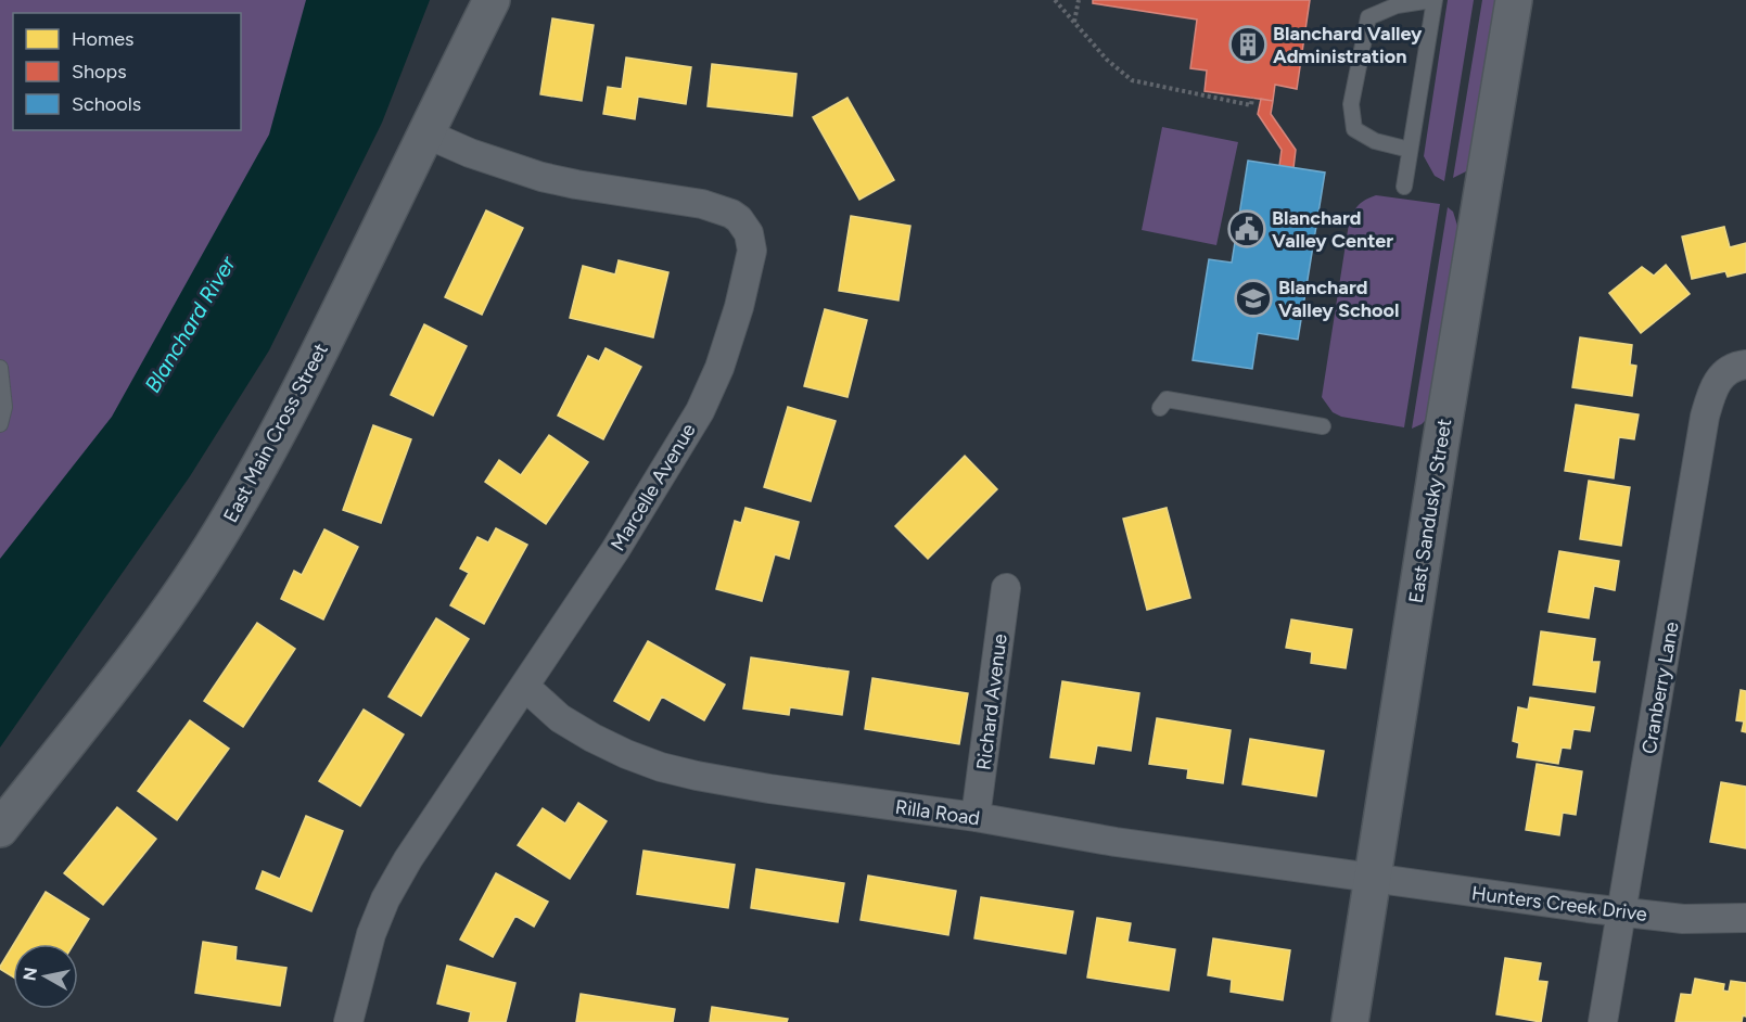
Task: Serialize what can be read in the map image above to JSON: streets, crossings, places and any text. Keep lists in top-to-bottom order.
{
  "streets": {
    "main road": ["East Main Cross Street", "East Sandusky Street"],
    "street": [
      "Marcelle Avenue",
      "Cranberry Lane",
      "Richard Avenue",
      "Rilla Road",
      "Hunters Creek Drive"
    ]
  },
  "crossings": [
    ["East Main Cross Street", "Marcelle Avenue"],
    ["Marcelle Avenue", "Rilla Road"],
    ["East Sandusky Street", "Rilla Road"],
    ["East Sandusky Street", "Hunters Creek Drive"],
    ["Cranberry Lane", "Hunters Creek Drive"],
    ["Richard Avenue", "Rilla Road"],
    ["Rilla Road", "Hunters Creek Drive"]
  ],
  "water": ["Blanchard River"],
  "places": {
    "building": ["Blanchard Valley Administration"],
    "public building": ["Blanchard Valley Center"],
    "school or university": ["Blanchard Valley School"]
  },
  "legend": ["Homes", "Shops", "Schools"],
  "north": "left"
}
